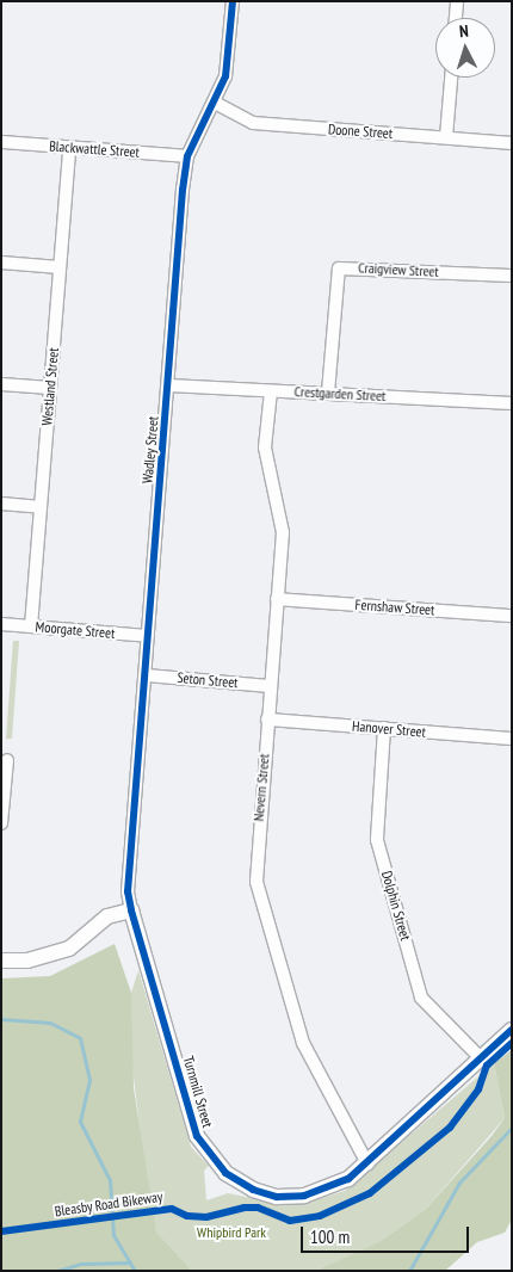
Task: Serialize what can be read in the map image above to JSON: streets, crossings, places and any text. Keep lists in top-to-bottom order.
{
  "streets": {
    "street": [
      "Doone Street",
      "Blackwattle Street",
      "Craigview Street",
      "Westland Street",
      "Crestgarden Street",
      "Wadley Street",
      "Fernshaw Street",
      "Moorgate Street",
      "Seton Street",
      "Hanover Street",
      "Nevern Street",
      "Dolphin Street",
      "Turnmill Street"
    ],
    "cycle path": ["Bleasby Road Bikeway"]
  },
  "crossings": [
    ["Doone Street", "Wadley Street"],
    ["Blackwattle Street", "Westland Street"],
    ["Blackwattle Street", "Wadley Street"],
    ["Craigview Street", "Crestgarden Street"],
    ["Westland Street", "Moorgate Street"],
    ["Crestgarden Street", "Wadley Street"],
    ["Crestgarden Street", "Nevern Street"],
    ["Wadley Street", "Moorgate Street"],
    ["Wadley Street", "Seton Street"],
    ["Wadley Street", "Turnmill Street"],
    ["Fernshaw Street", "Nevern Street"],
    ["Seton Street", "Nevern Street"],
    ["Hanover Street", "Nevern Street"],
    ["Hanover Street", "Dolphin Street"],
    ["Nevern Street", "Turnmill Street"],
    ["Dolphin Street", "Turnmill Street"]
  ],
  "parks": ["Whipbird Park"],
  "scale_bar": "100 m",
  "north": "top"
}
